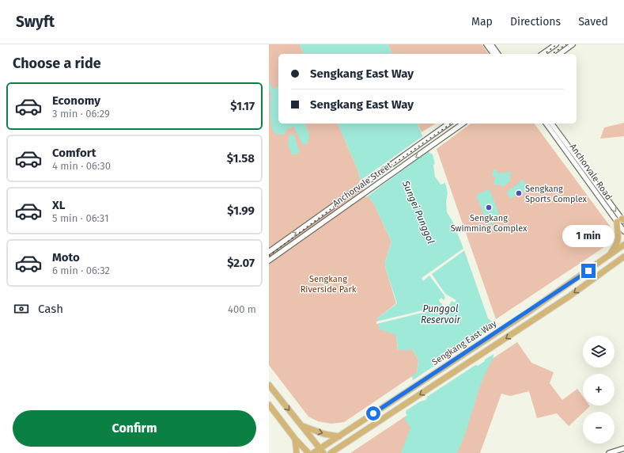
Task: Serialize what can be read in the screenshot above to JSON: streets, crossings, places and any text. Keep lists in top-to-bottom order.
{
  "streets": {
    "main road": ["Sengkang East Way"],
    "street": ["Anchorvale Road", "Anchorvale Street"]
  },
  "water": ["Sungei Punggol", "Punggol Reservoir"],
  "parks": ["Sengkang Riverside Park"],
  "places": ["Sengkang Sports Complex", "Sengkang Swimming Complex"],
  "page": {
    "header": "Swyft",
    "nav": ["Map", "Directions", "Saved"],
    "heading": "Choose a ride",
    "banner": ["Sengkang East Way", "Sengkang East Way"],
    "list": [
      {
        "name": "Economy",
        "note": "3 min · 06:29",
        "value": "$1.17"
      },
      {
        "name": "Comfort",
        "note": "4 min · 06:30",
        "value": "$1.58"
      },
      {
        "name": "XL",
        "note": "5 min · 06:31",
        "value": "$1.99"
      },
      {
        "name": "Moto",
        "note": "6 min · 06:32",
        "value": "$2.07"
      }
    ],
    "bubble": "1 min",
    "pay": ["Cash", "400 m"],
    "map_buttons": ["+", "−"],
    "buttons": "Confirm"
  }
}
